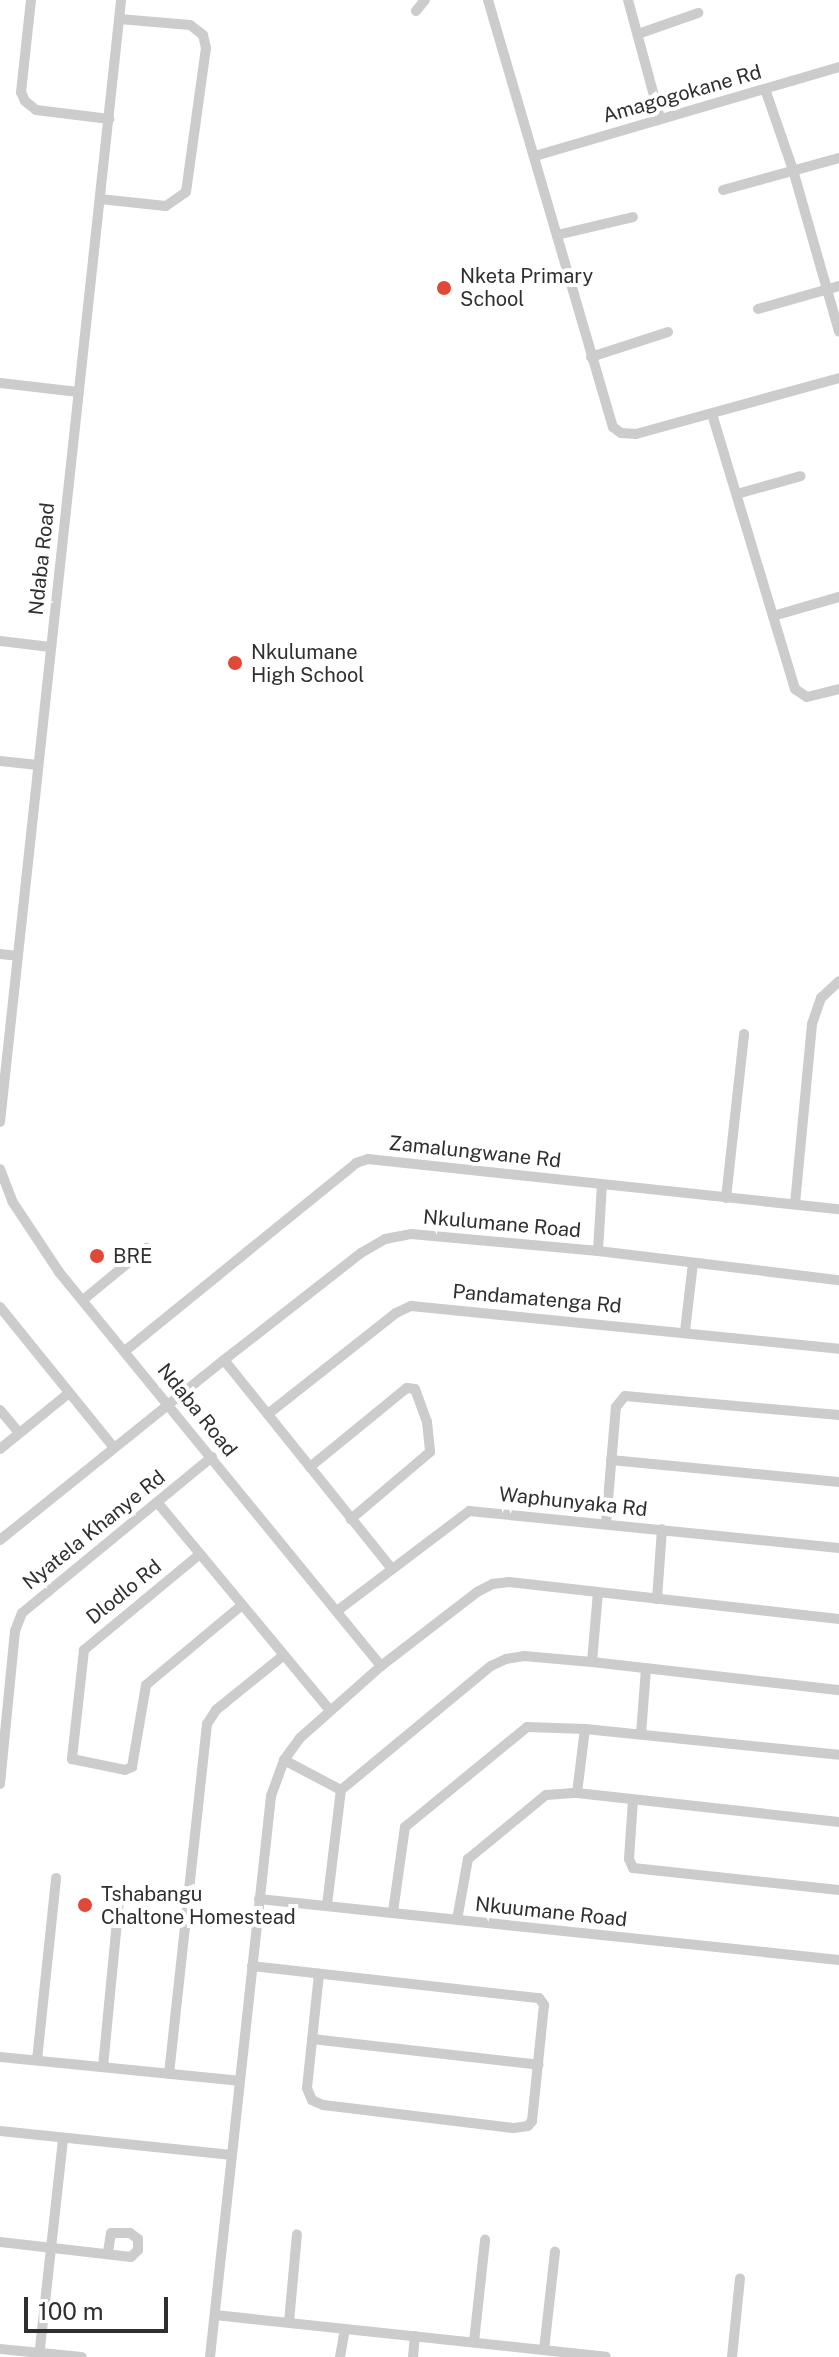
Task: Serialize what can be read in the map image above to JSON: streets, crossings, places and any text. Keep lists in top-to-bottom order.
{
  "streets": {
    "street": [
      "Amagogokane Rd",
      "Ndaba Road",
      "Zamalungwane Rd",
      "Nkulumane Road",
      "Pandamatenga Rd",
      "Waphunyaka Rd",
      "Nyatela Khanye Rd",
      "Dlodlo Rd",
      "Nkuumane Road"
    ]
  },
  "crossings": [
    ["Ndaba Road", "Zamalungwane Rd"],
    ["Ndaba Road", "Nkulumane Road"],
    ["Ndaba Road", "Waphunyaka Rd"],
    ["Ndaba Road", "Nyatela Khanye Rd"]
  ],
  "places": [
    "Nketa Primary School",
    "Nkulumane High School",
    "BRE",
    "Tshabangu Chaltone Homestead"
  ],
  "scale_bar": "100 m"
}
